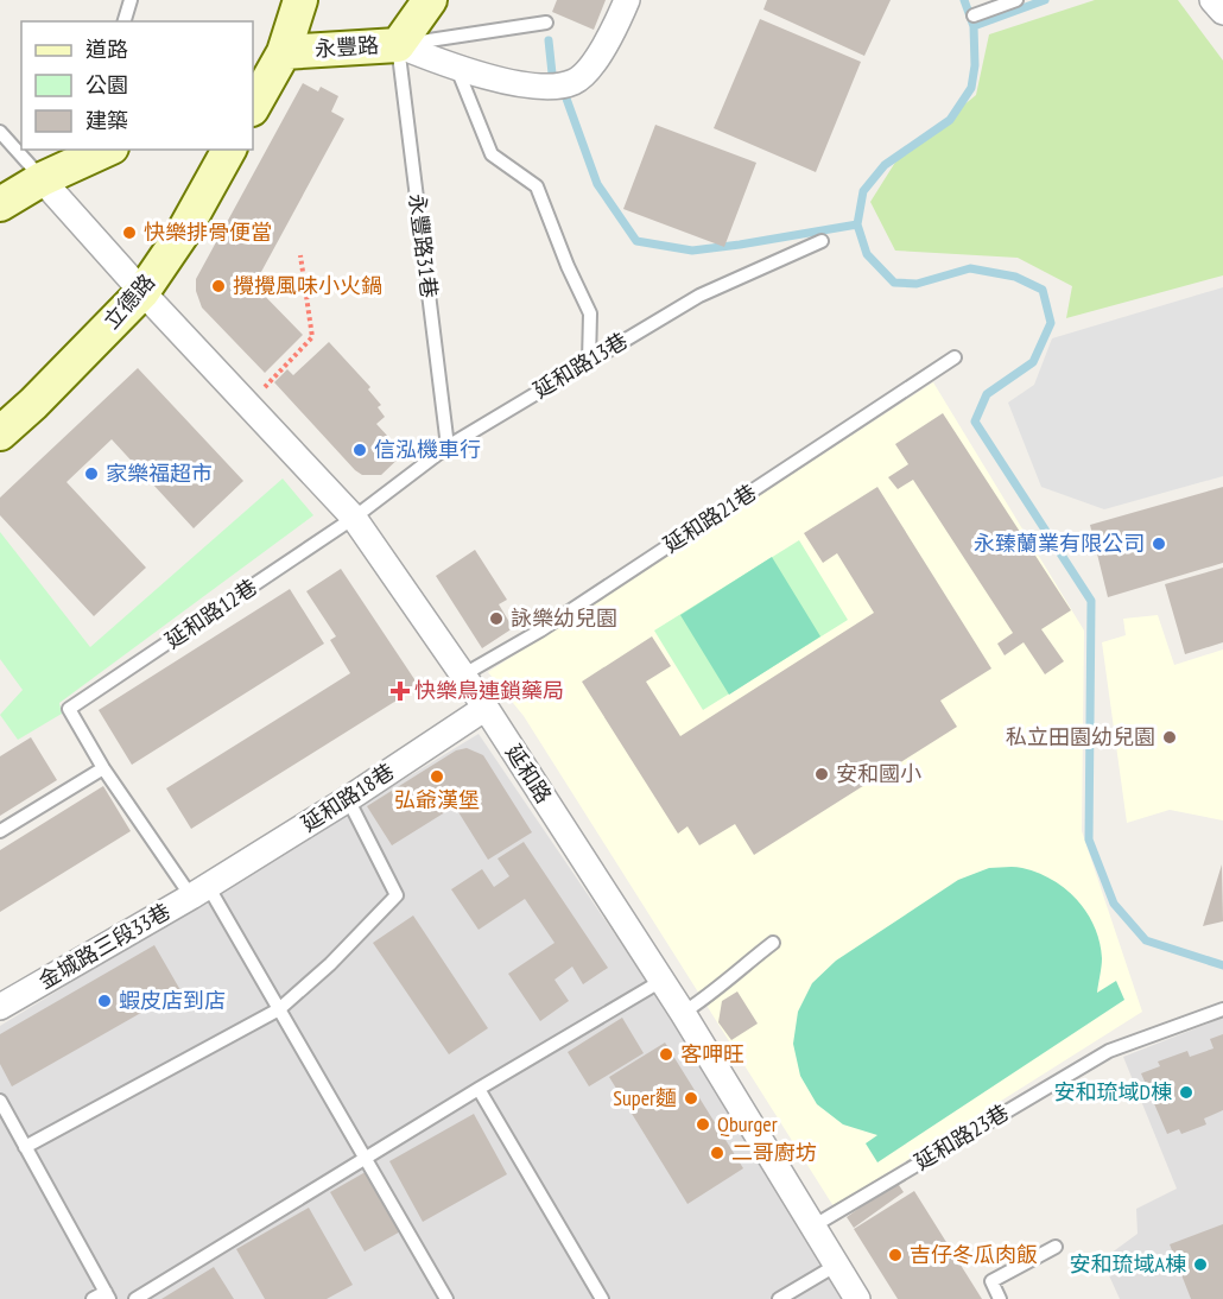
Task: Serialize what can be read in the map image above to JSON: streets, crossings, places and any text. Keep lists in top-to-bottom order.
{
  "streets": {
    "street": [
      "永豐路",
      "立德路",
      "延和路",
      "延和路18巷",
      "金城路三段33巷"
    ],
    "lane": [
      "永豐路31巷",
      "延和路13巷",
      "延和路21巷",
      "延和路12巷",
      "延和路23巷"
    ]
  },
  "crossings": [
    ["永豐路", "永豐路31巷"],
    ["永豐路31巷", "延和路13巷"],
    ["立德路", "延和路"],
    ["延和路13巷", "延和路12巷"],
    ["延和路13巷", "延和路"],
    ["延和路21巷", "延和路"],
    ["延和路12巷", "延和路"],
    ["延和路", "延和路18巷"],
    ["延和路", "延和路23巷"],
    ["延和路18巷", "金城路三段33巷"]
  ],
  "places": {
    "other": [
      "快樂排骨便當",
      "攪攪風味小火鍋",
      "信泓機車行",
      "家樂福超市",
      "永臻蘭業有限公司",
      "詠樂幼兒園",
      "私立田園幼兒園",
      "安和國小",
      "弘爺漢堡",
      "蝦皮店到店",
      "客呷旺",
      "安和琉域D棟",
      "Super麵",
      "Qburger",
      "二哥廚坊",
      "吉仔冬瓜肉飯",
      "安和琉域A棟"
    ],
    "health": ["快樂鳥連鎖藥局"]
  },
  "legend": ["道路", "公園", "建築"]
}
